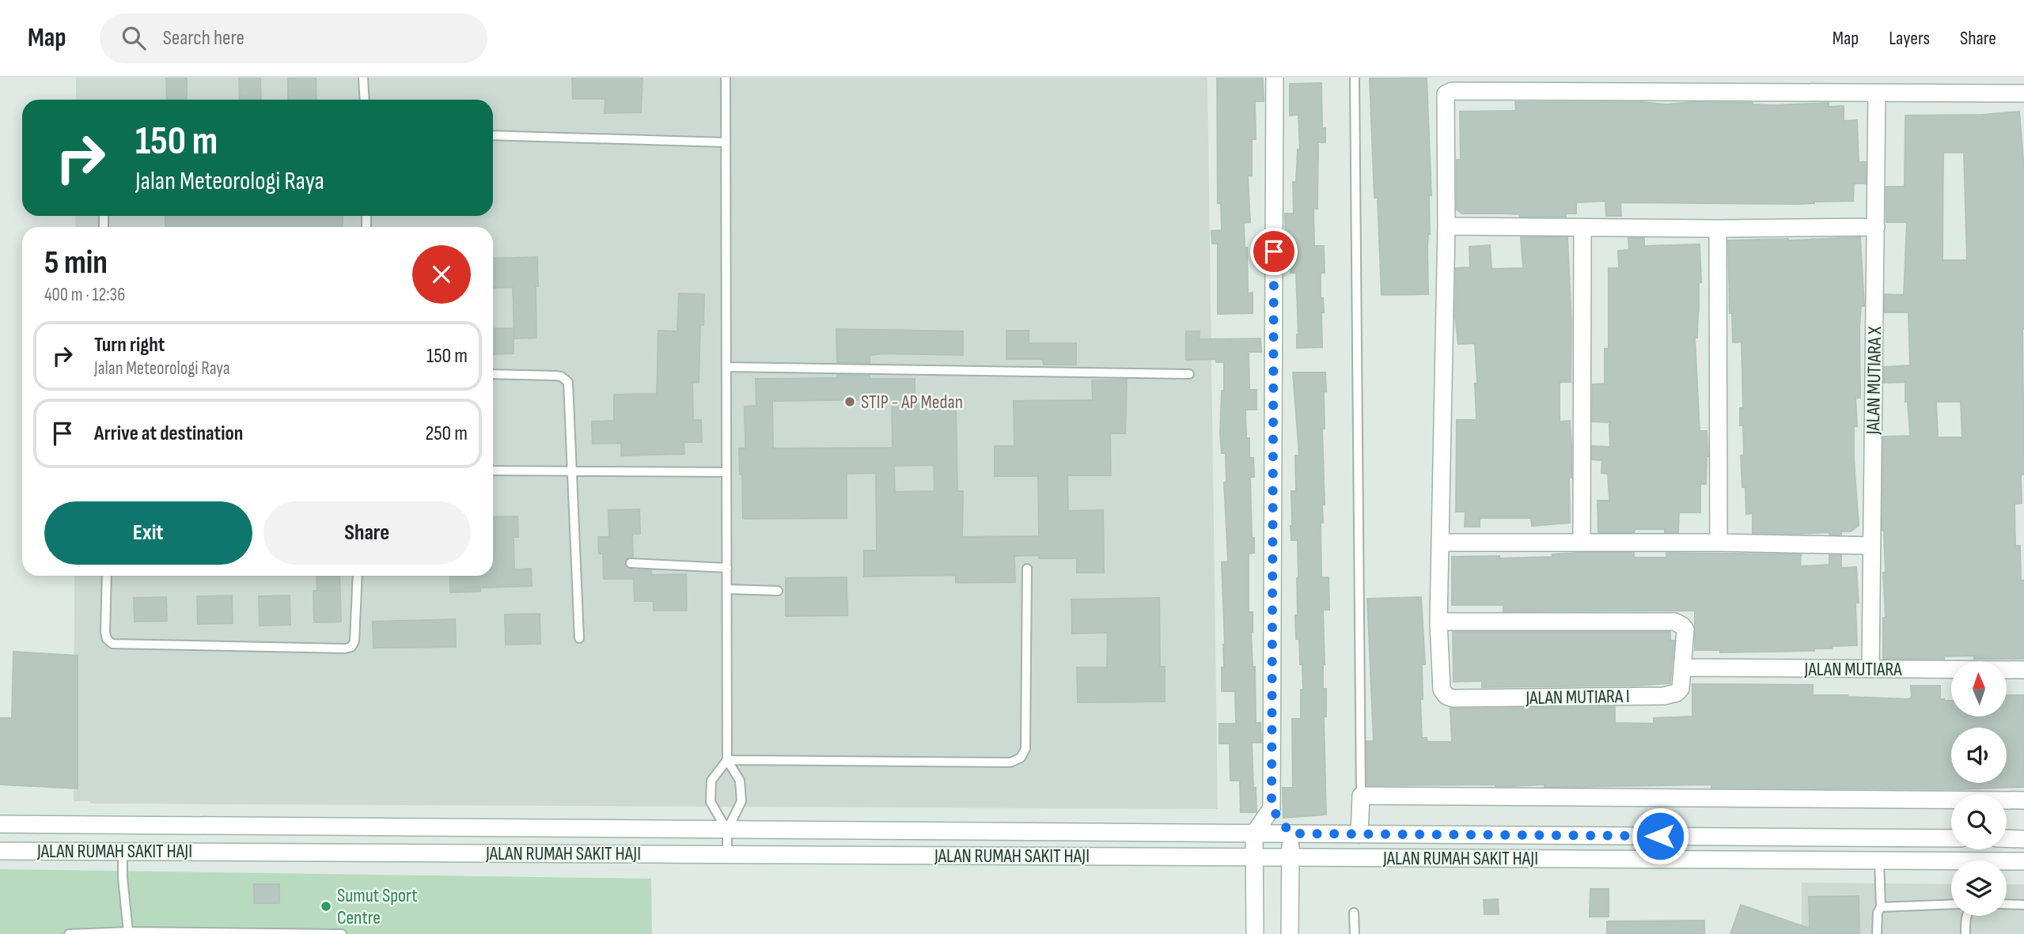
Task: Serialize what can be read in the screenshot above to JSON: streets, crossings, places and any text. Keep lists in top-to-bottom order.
{
  "streets": {
    "street": [
      "JALAN MUTIARA X",
      "JALAN MUTIARA",
      "JALAN MUTIARA I",
      "JALAN RUMAH SAKIT HAJI"
    ]
  },
  "crossings": [
    ["JALAN MUTIARA X", "JALAN MUTIARA"],
    ["JALAN MUTIARA", "JALAN MUTIARA I"]
  ],
  "places": ["STIP - AP Medan", "Sumut Sport Centre"],
  "north": "top",
  "page": {
    "header": "Map",
    "search": "Search here",
    "nav": ["Map", "Layers", "Share"],
    "turn": ["150 m", "Jalan Meteorologi Raya"],
    "heading": ["5 min", "400 m · 12:36"],
    "list": [
      {
        "name": "Turn right",
        "note": "Jalan Meteorologi Raya",
        "value": "150 m"
      },
      {
        "name": "Arrive at destination",
        "value": "250 m"
      }
    ],
    "buttons": ["Exit", "Share"]
  }
}
